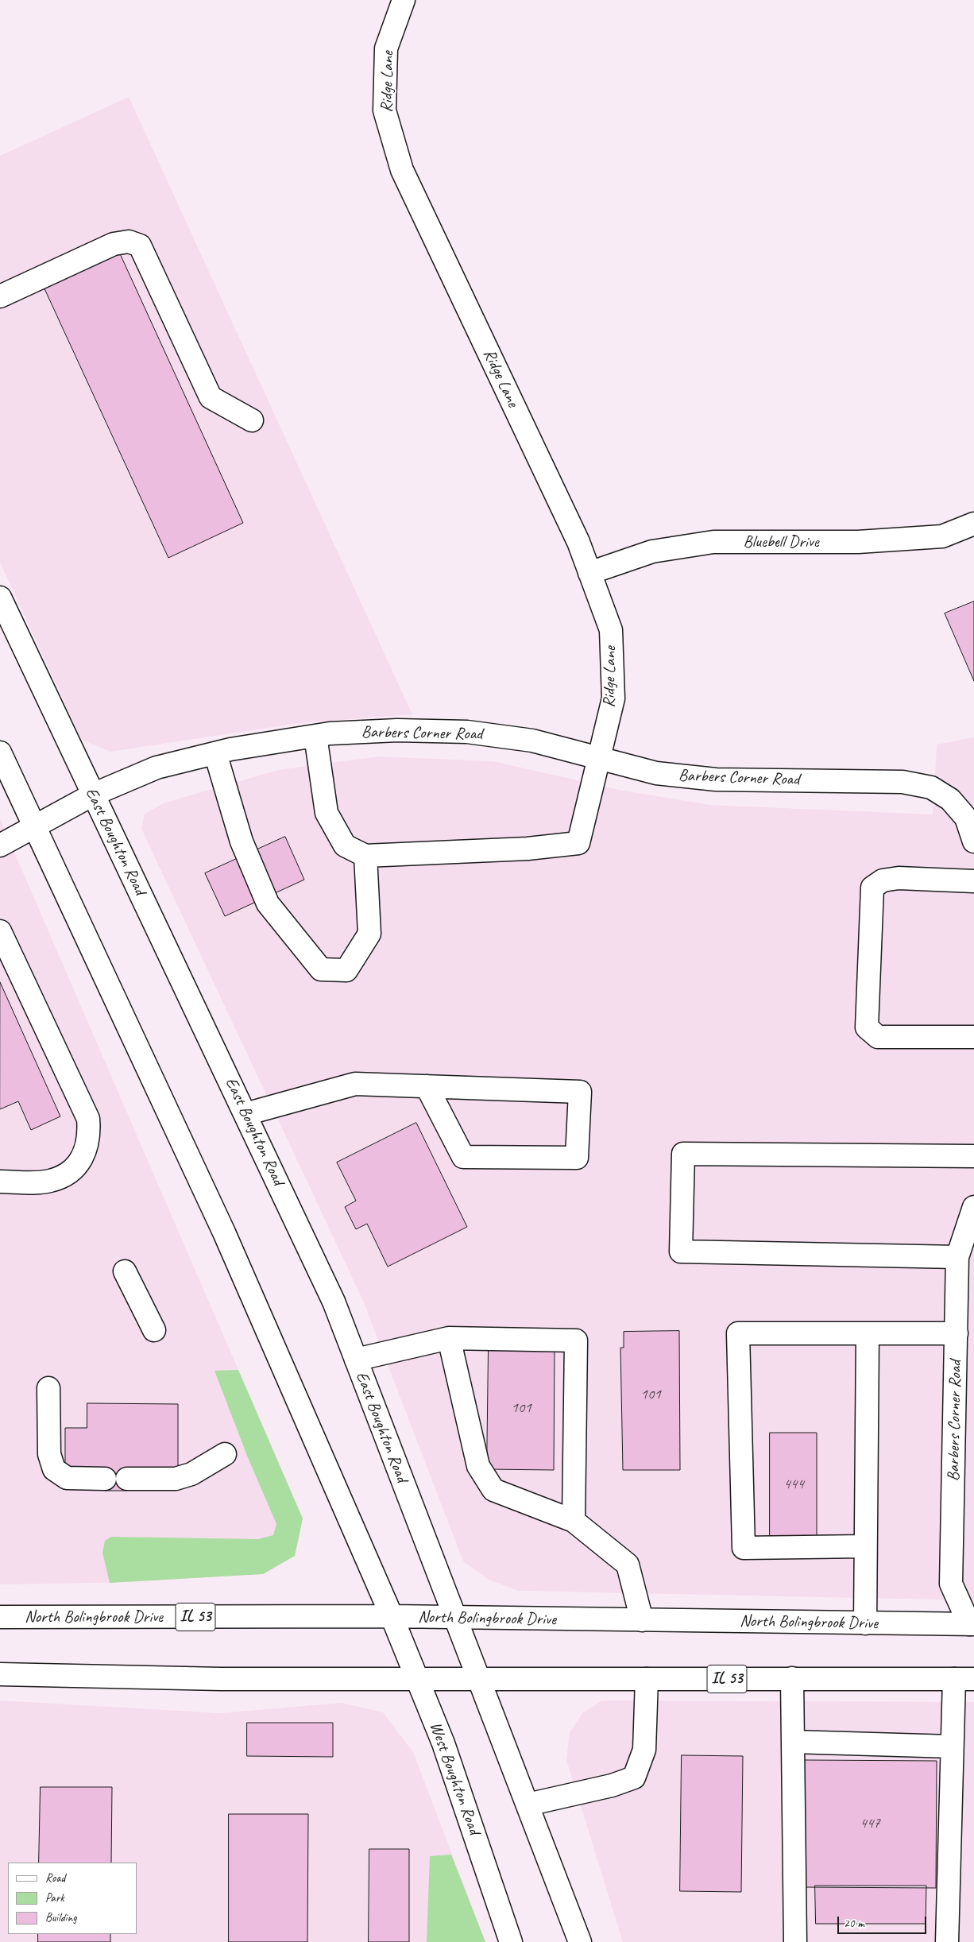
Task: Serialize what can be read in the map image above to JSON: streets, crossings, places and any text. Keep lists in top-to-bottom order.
{
  "streets": {
    "main road": [
      "Ridge Lane",
      "Bluebell Drive",
      "Barbers Corner Road",
      "East Boughton Road",
      "North Bolingbrook Drive",
      "IL 53",
      "West Boughton Road"
    ]
  },
  "crossings": [
    ["Ridge Lane", "Bluebell Drive"],
    ["Ridge Lane", "Barbers Corner Road"],
    ["Barbers Corner Road", "East Boughton Road"],
    ["Barbers Corner Road", "North Bolingbrook Drive"],
    ["East Boughton Road", "North Bolingbrook Drive"],
    ["East Boughton Road", "IL 53"],
    ["North Bolingbrook Drive", "West Boughton Road"],
    ["IL 53", "West Boughton Road"]
  ],
  "house_numbers": [
    "101",
    "101",
    "444",
    "447"
  ],
  "legend": ["Road", "Park", "Building"],
  "scale_bar": "20 m"
}
